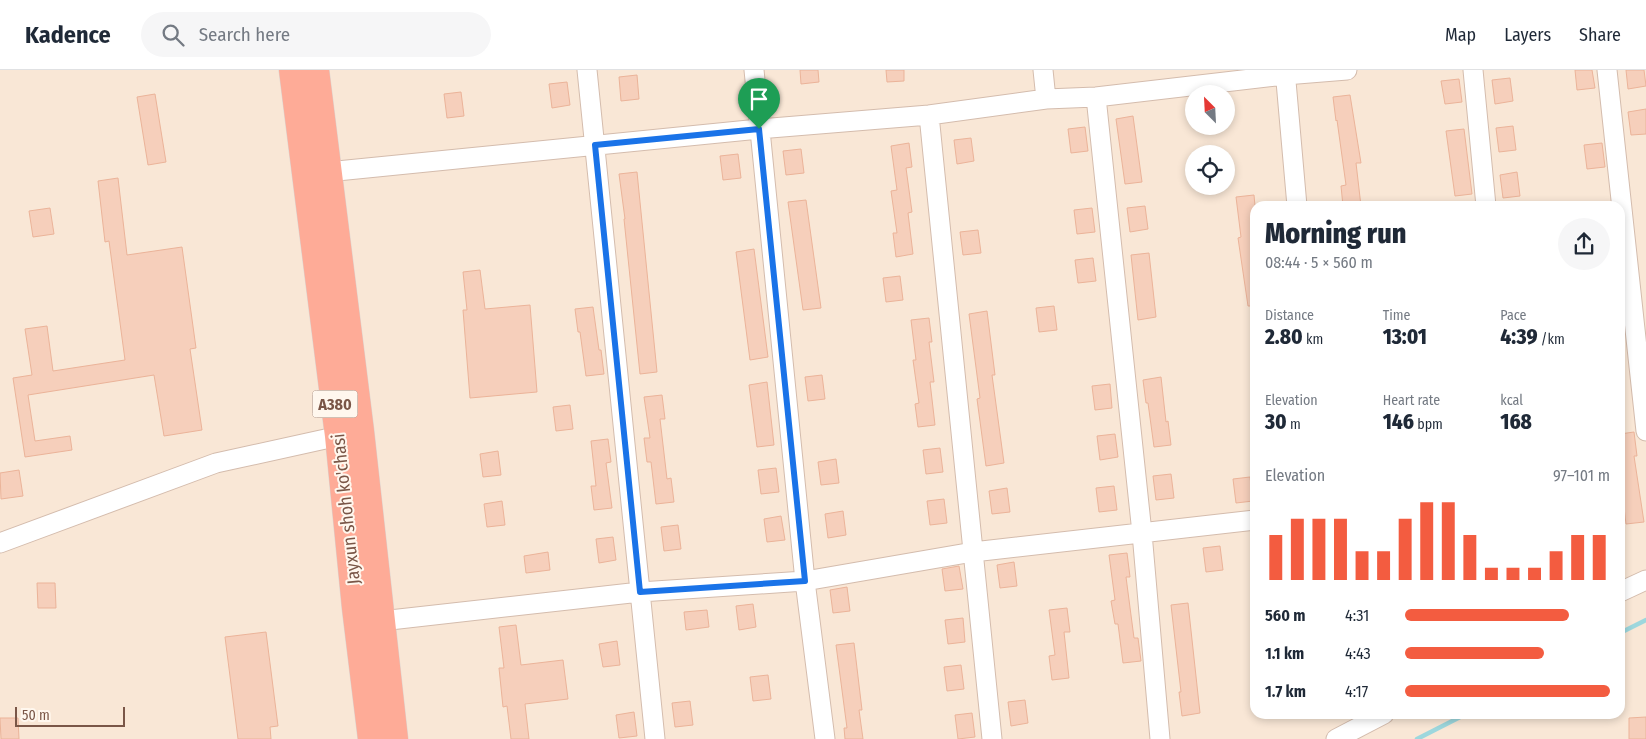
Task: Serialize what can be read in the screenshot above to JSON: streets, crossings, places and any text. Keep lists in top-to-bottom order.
{
  "streets": {
    "highway": ["A380", "Jayxun shoh ko'chasi"]
  },
  "scale_bar": "50 m",
  "north": "top left",
  "page": {
    "header": "Kadence",
    "search": "Search here",
    "nav": ["Map", "Layers", "Share"],
    "heading": ["Morning run", "08:44 · 5 × 560 m"],
    "stats": [
      ["Distance", "2.80 km"],
      ["Time", "13:01"],
      ["Pace", "4:39 /km"],
      ["Elevation", "30 m"],
      ["Heart rate", "146 bpm"],
      ["kcal", "168"]
    ],
    "chart": ["Elevation", "97–101 m"],
    "list": [
      {
        "name": "560 m",
        "note": "4:31"
      },
      {
        "name": "1.1 km",
        "note": "4:43"
      },
      {
        "name": "1.7 km",
        "note": "4:17"
      }
    ],
    "scale": "50 m"
  }
}
